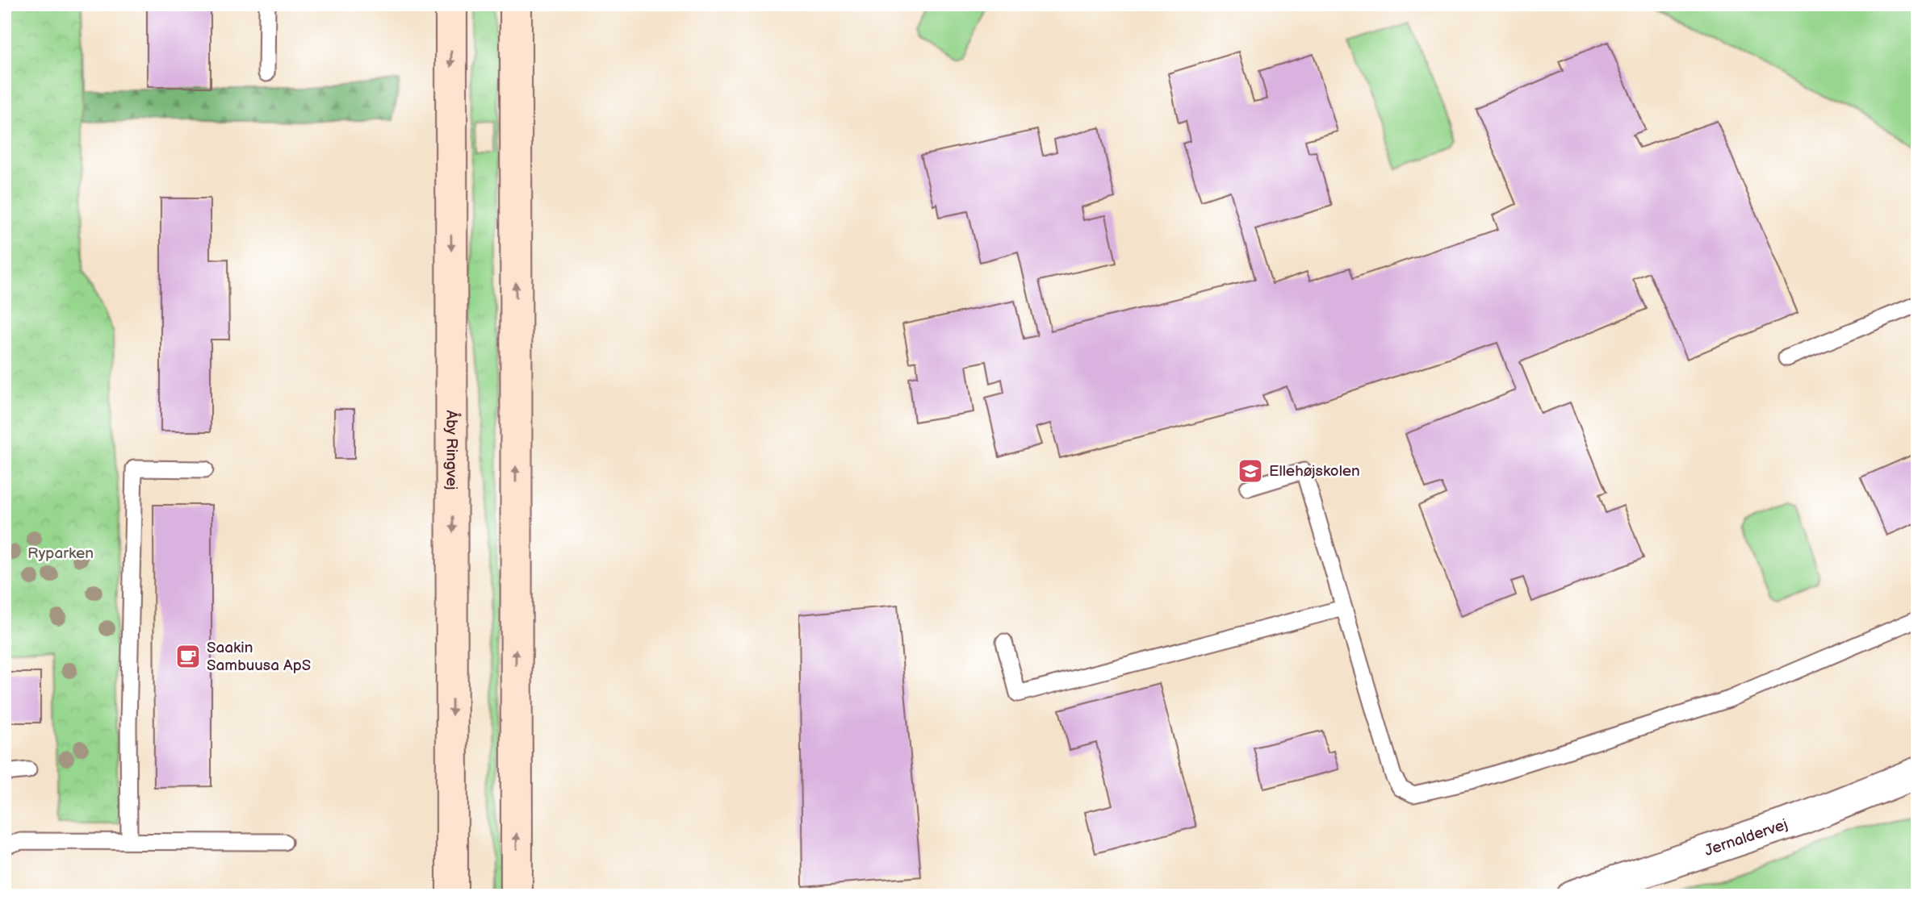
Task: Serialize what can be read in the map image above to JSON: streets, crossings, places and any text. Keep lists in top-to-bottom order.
{
  "streets": {
    "main road": ["Åby Ringvej"],
    "street": ["Jernaldervej"]
  },
  "parks": ["Ryparken"],
  "places": {
    "school or university": ["Ellehøjskolen"],
    "cafe": ["Saakin Sambuusa ApS"]
  }
}
